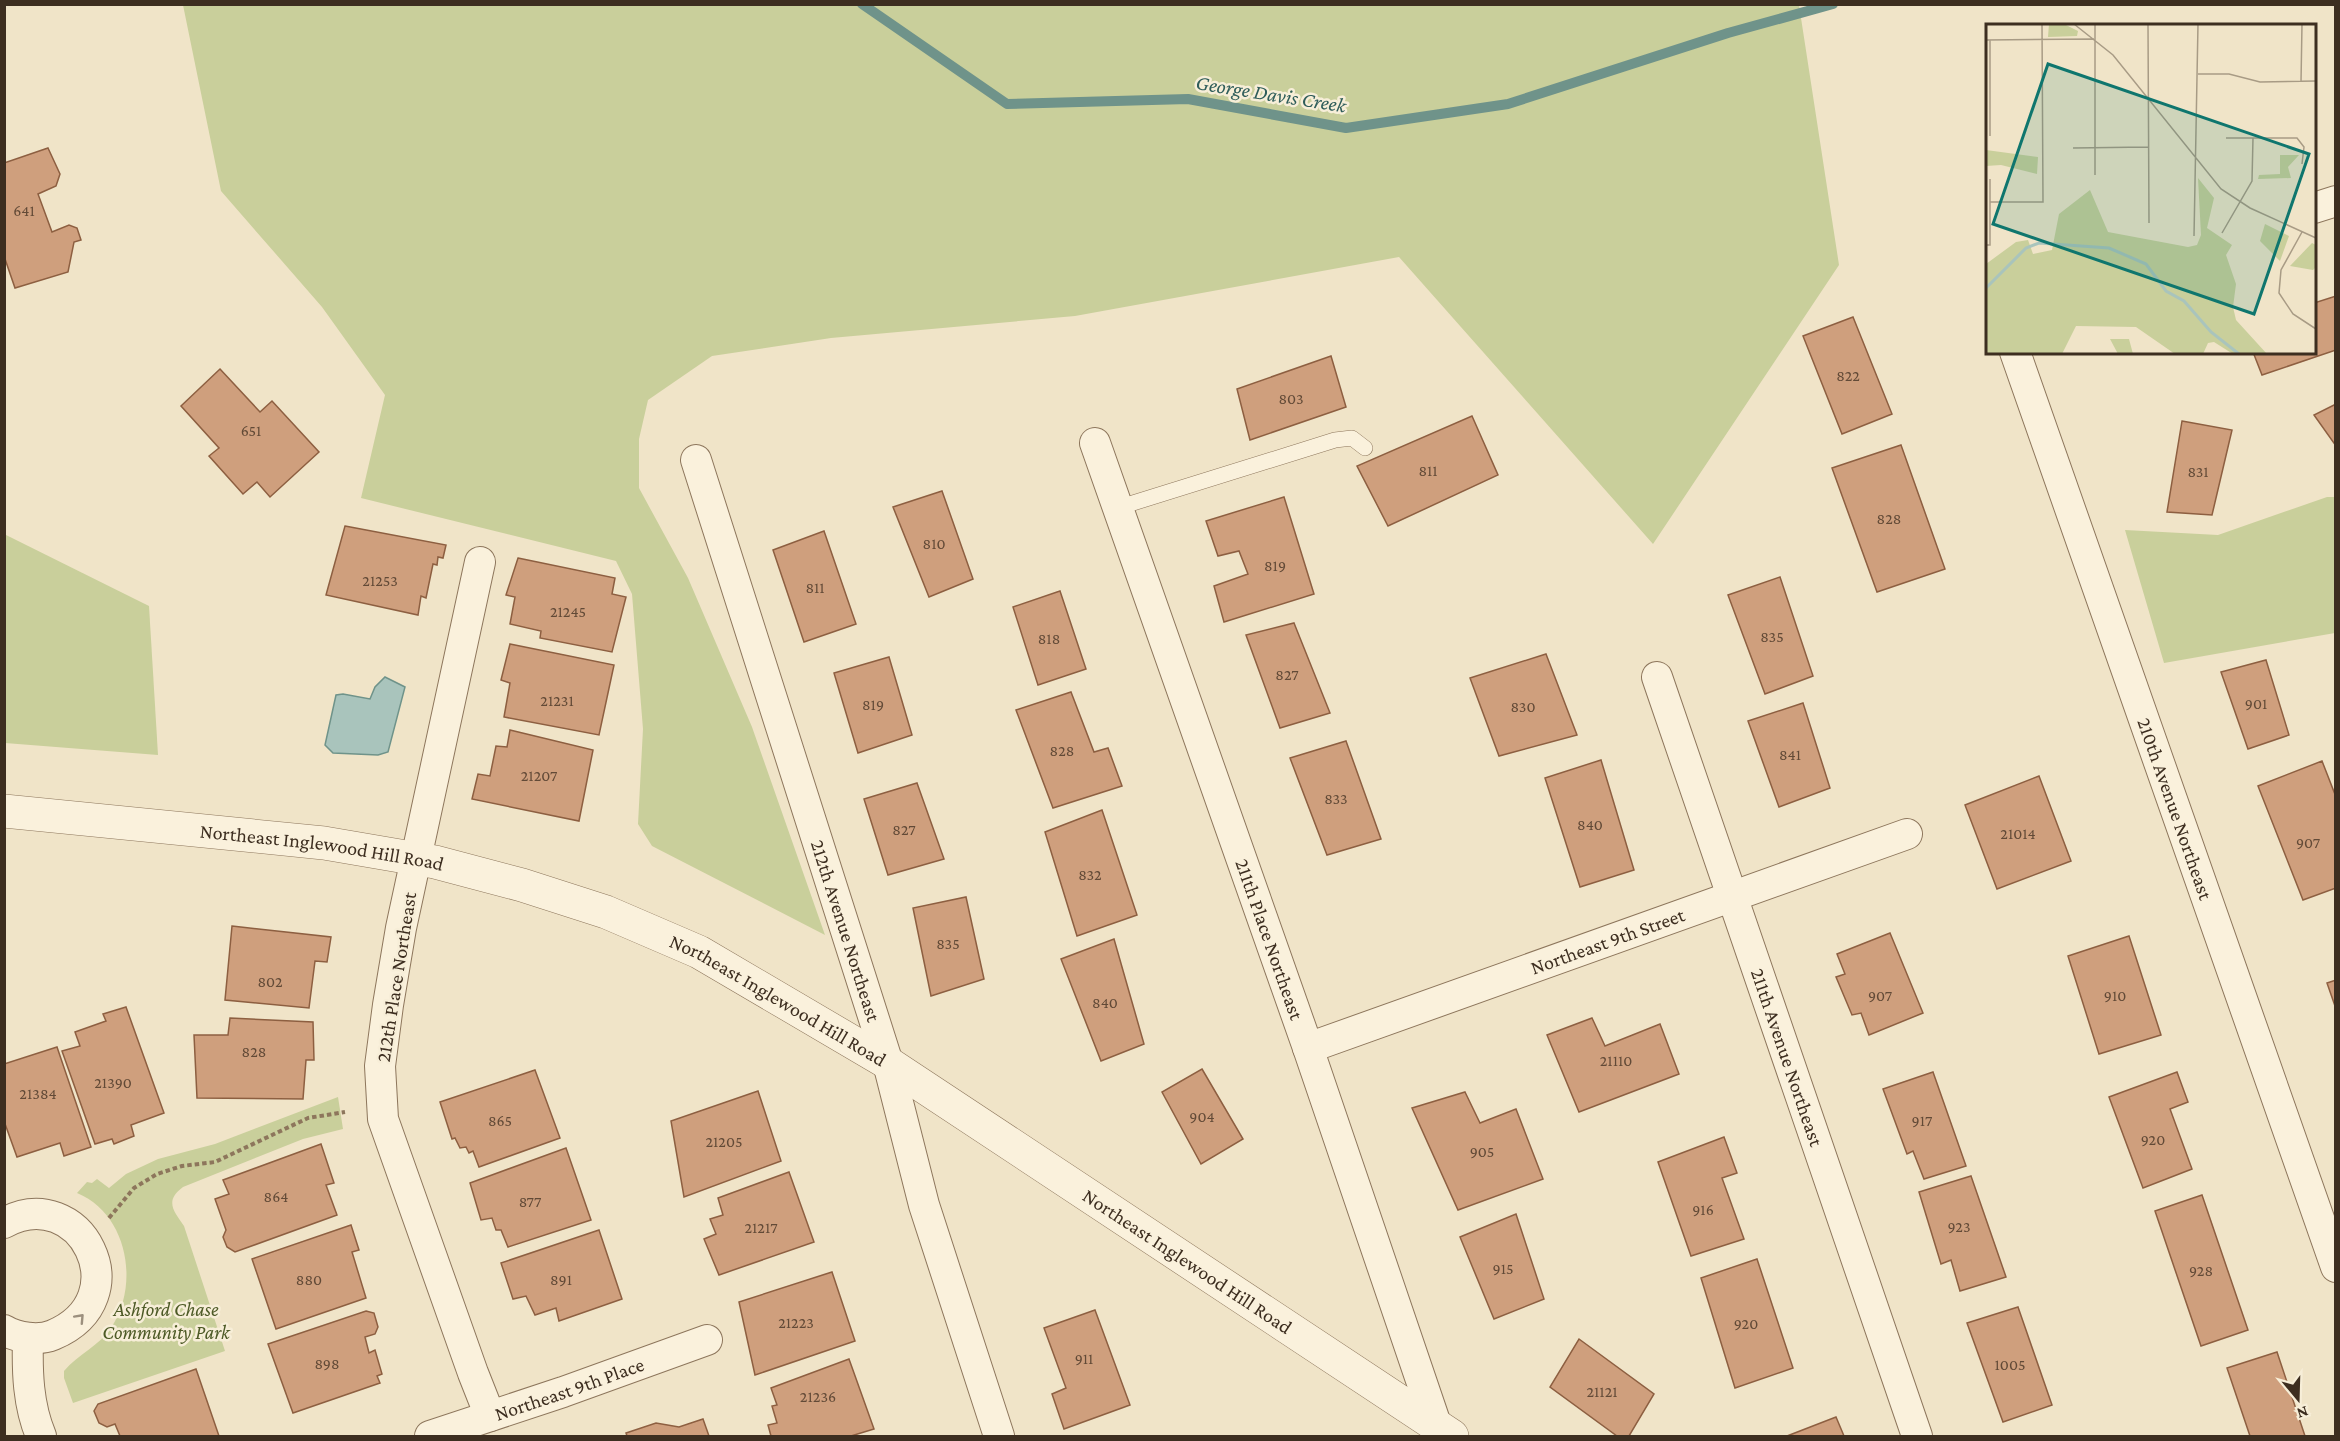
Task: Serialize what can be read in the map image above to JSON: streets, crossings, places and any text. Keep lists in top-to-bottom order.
{
  "streets": {
    "street": [
      "210th Avenue Northeast",
      "Northeast Inglewood Hill Road",
      "212th Avenue Northeast",
      "211th Place Northeast",
      "Northeast 9th Street",
      "212th Place Northeast",
      "211th Avenue Northeast",
      "Northeast 9th Place"
    ]
  },
  "crossings": [
    ["Northeast Inglewood Hill Road", "212th Avenue Northeast"],
    ["Northeast Inglewood Hill Road", "211th Place Northeast"],
    ["Northeast Inglewood Hill Road", "212th Place Northeast"],
    ["211th Place Northeast", "Northeast 9th Street"],
    ["Northeast 9th Street", "211th Avenue Northeast"],
    ["212th Place Northeast", "Northeast 9th Place"]
  ],
  "water": ["George Davis Creek"],
  "parks": ["Ashford Chase Community Park"],
  "house_numbers": [
    "641",
    "822",
    "803",
    "651",
    "811",
    "831",
    "828",
    "810",
    "819",
    "21253",
    "811",
    "21245",
    "835",
    "818",
    "827",
    "21231",
    "901",
    "819",
    "830",
    "828",
    "841",
    "21207",
    "833",
    "840",
    "827",
    "21014",
    "907",
    "832",
    "835",
    "802",
    "907",
    "910",
    "840",
    "828",
    "21110",
    "21390",
    "21384",
    "904",
    "865",
    "917",
    "920",
    "21205",
    "905",
    "864",
    "877",
    "916",
    "923",
    "21217",
    "915",
    "928",
    "880",
    "891",
    "21223",
    "920",
    "911",
    "898",
    "1005",
    "21121",
    "21236"
  ],
  "north": "bottom"
}
